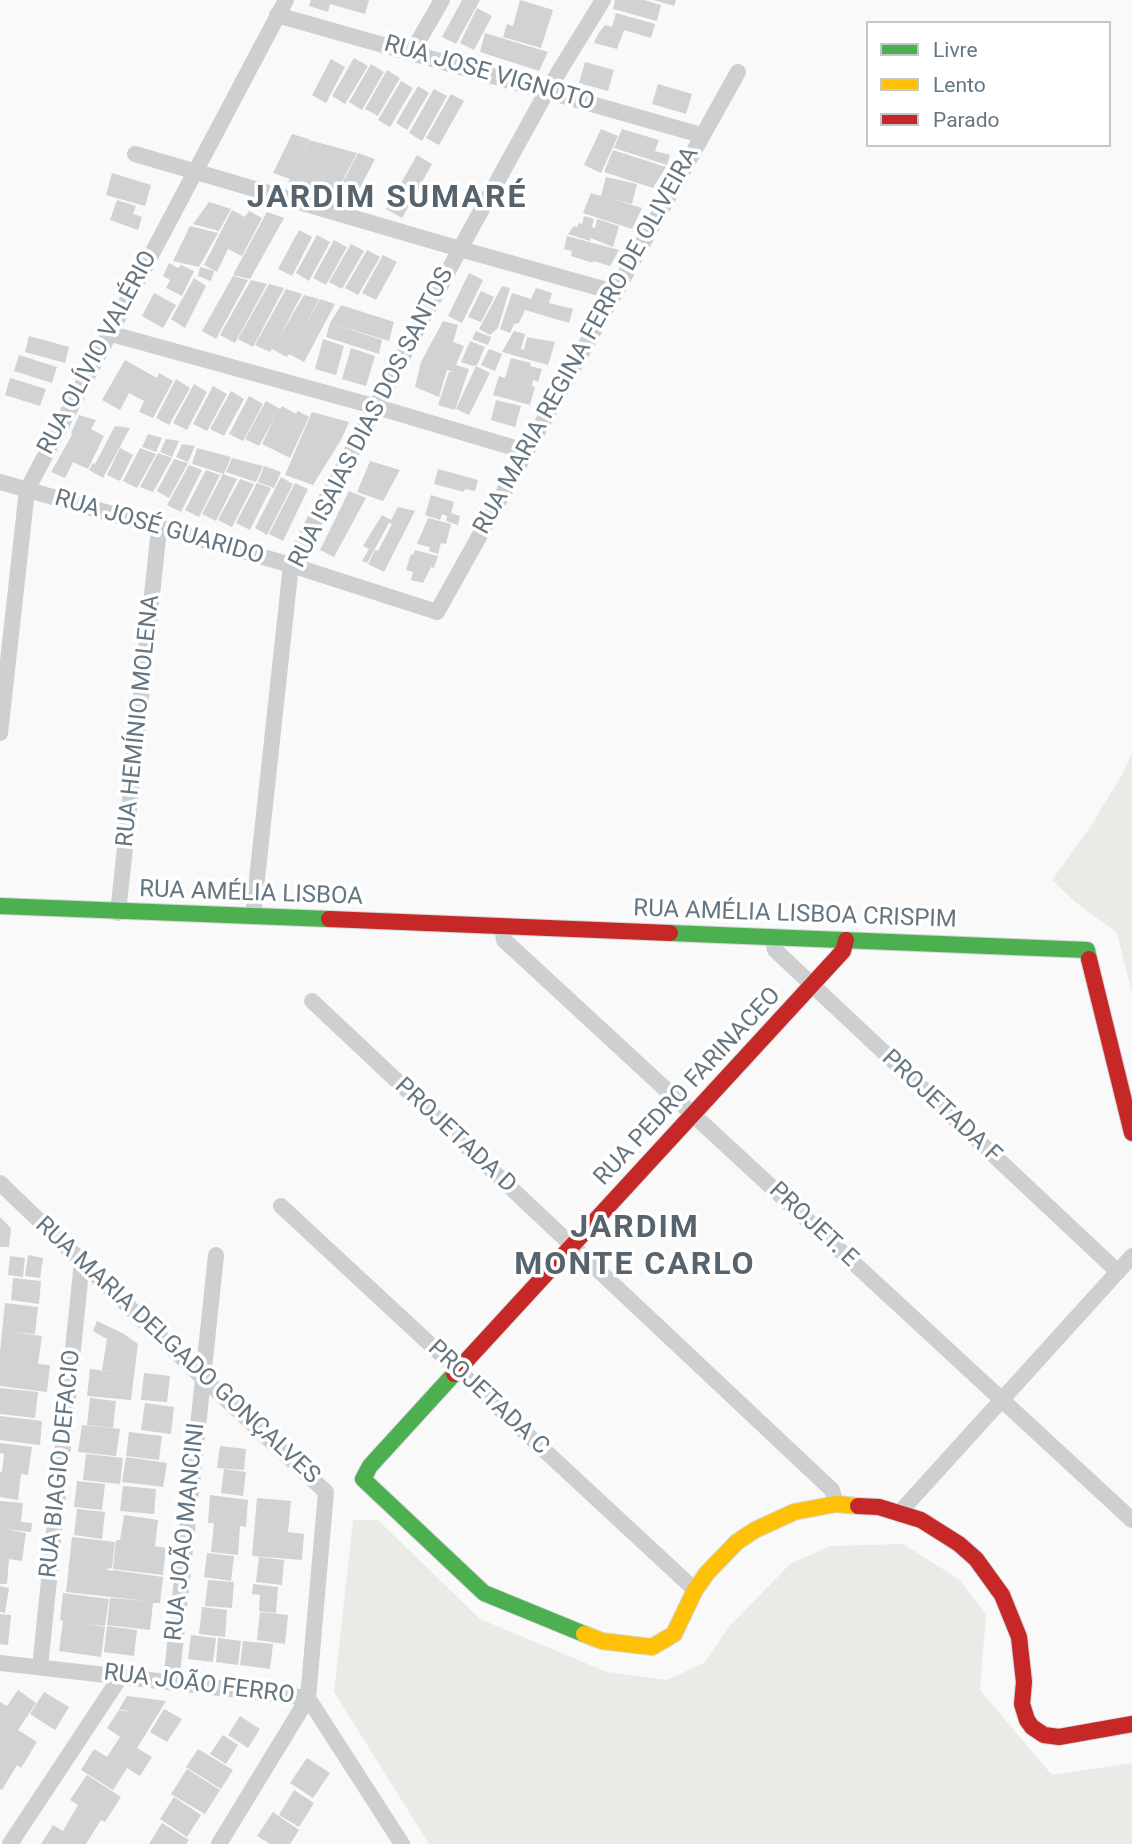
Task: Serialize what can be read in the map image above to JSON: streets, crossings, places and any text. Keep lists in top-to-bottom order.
{
  "streets": {
    "street": [
      "RUA JOSE VIGNOTO",
      "RUA MARIA REGINA FERRO DE OLIVEIRA",
      "RUA OLÍVIO VALÉRIO",
      "RUA ISAIAS DIAS DOS SANTOS",
      "RUA JOSÉ GUARIDO",
      "RUA HEMÍNIO MOLENA",
      "RUA AMÉLIA LISBOA",
      "RUA AMÉLIA LISBOA CRISPIM",
      "RUA PEDRO FARINACEO",
      "PROJETADA F",
      "PROJETADA D",
      "PROJET. E",
      "RUA MARIA DELGADO GONÇALVES",
      "PROJETADA C",
      "RUA BIAGIO DEFACIO",
      "RUA JOÃO MANCINI",
      "RUA JOÃO FERRO"
    ]
  },
  "crossings": [
    ["RUA JOSE VIGNOTO", "RUA MARIA REGINA FERRO DE OLIVEIRA"],
    ["RUA JOSE VIGNOTO", "RUA OLÍVIO VALÉRIO"],
    ["RUA JOSE VIGNOTO", "RUA ISAIAS DIAS DOS SANTOS"],
    ["RUA MARIA REGINA FERRO DE OLIVEIRA", "RUA JOSÉ GUARIDO"],
    ["RUA OLÍVIO VALÉRIO", "RUA JOSÉ GUARIDO"],
    ["RUA ISAIAS DIAS DOS SANTOS", "RUA JOSÉ GUARIDO"],
    ["RUA ISAIAS DIAS DOS SANTOS", "RUA AMÉLIA LISBOA"],
    ["RUA JOSÉ GUARIDO", "RUA HEMÍNIO MOLENA"],
    ["RUA HEMÍNIO MOLENA", "RUA AMÉLIA LISBOA"],
    ["RUA AMÉLIA LISBOA", "RUA AMÉLIA LISBOA CRISPIM"],
    ["RUA AMÉLIA LISBOA", "PROJET. E"],
    ["RUA AMÉLIA LISBOA CRISPIM", "RUA PEDRO FARINACEO"],
    ["RUA AMÉLIA LISBOA CRISPIM", "PROJETADA F"],
    ["RUA AMÉLIA LISBOA CRISPIM", "PROJET. E"],
    ["RUA PEDRO FARINACEO", "PROJETADA F"],
    ["RUA PEDRO FARINACEO", "PROJETADA D"],
    ["RUA PEDRO FARINACEO", "PROJET. E"],
    ["RUA PEDRO FARINACEO", "PROJETADA C"],
    ["RUA MARIA DELGADO GONÇALVES", "RUA BIAGIO DEFACIO"],
    ["RUA MARIA DELGADO GONÇALVES", "RUA JOÃO MANCINI"],
    ["RUA MARIA DELGADO GONÇALVES", "RUA JOÃO FERRO"],
    ["RUA BIAGIO DEFACIO", "RUA JOÃO FERRO"],
    ["RUA JOÃO MANCINI", "RUA JOÃO FERRO"]
  ],
  "districts": ["JARDIM SUMARÉ", "JARDIM MONTE CARLO"],
  "legend": ["Livre", "Lento", "Parado"]
}
